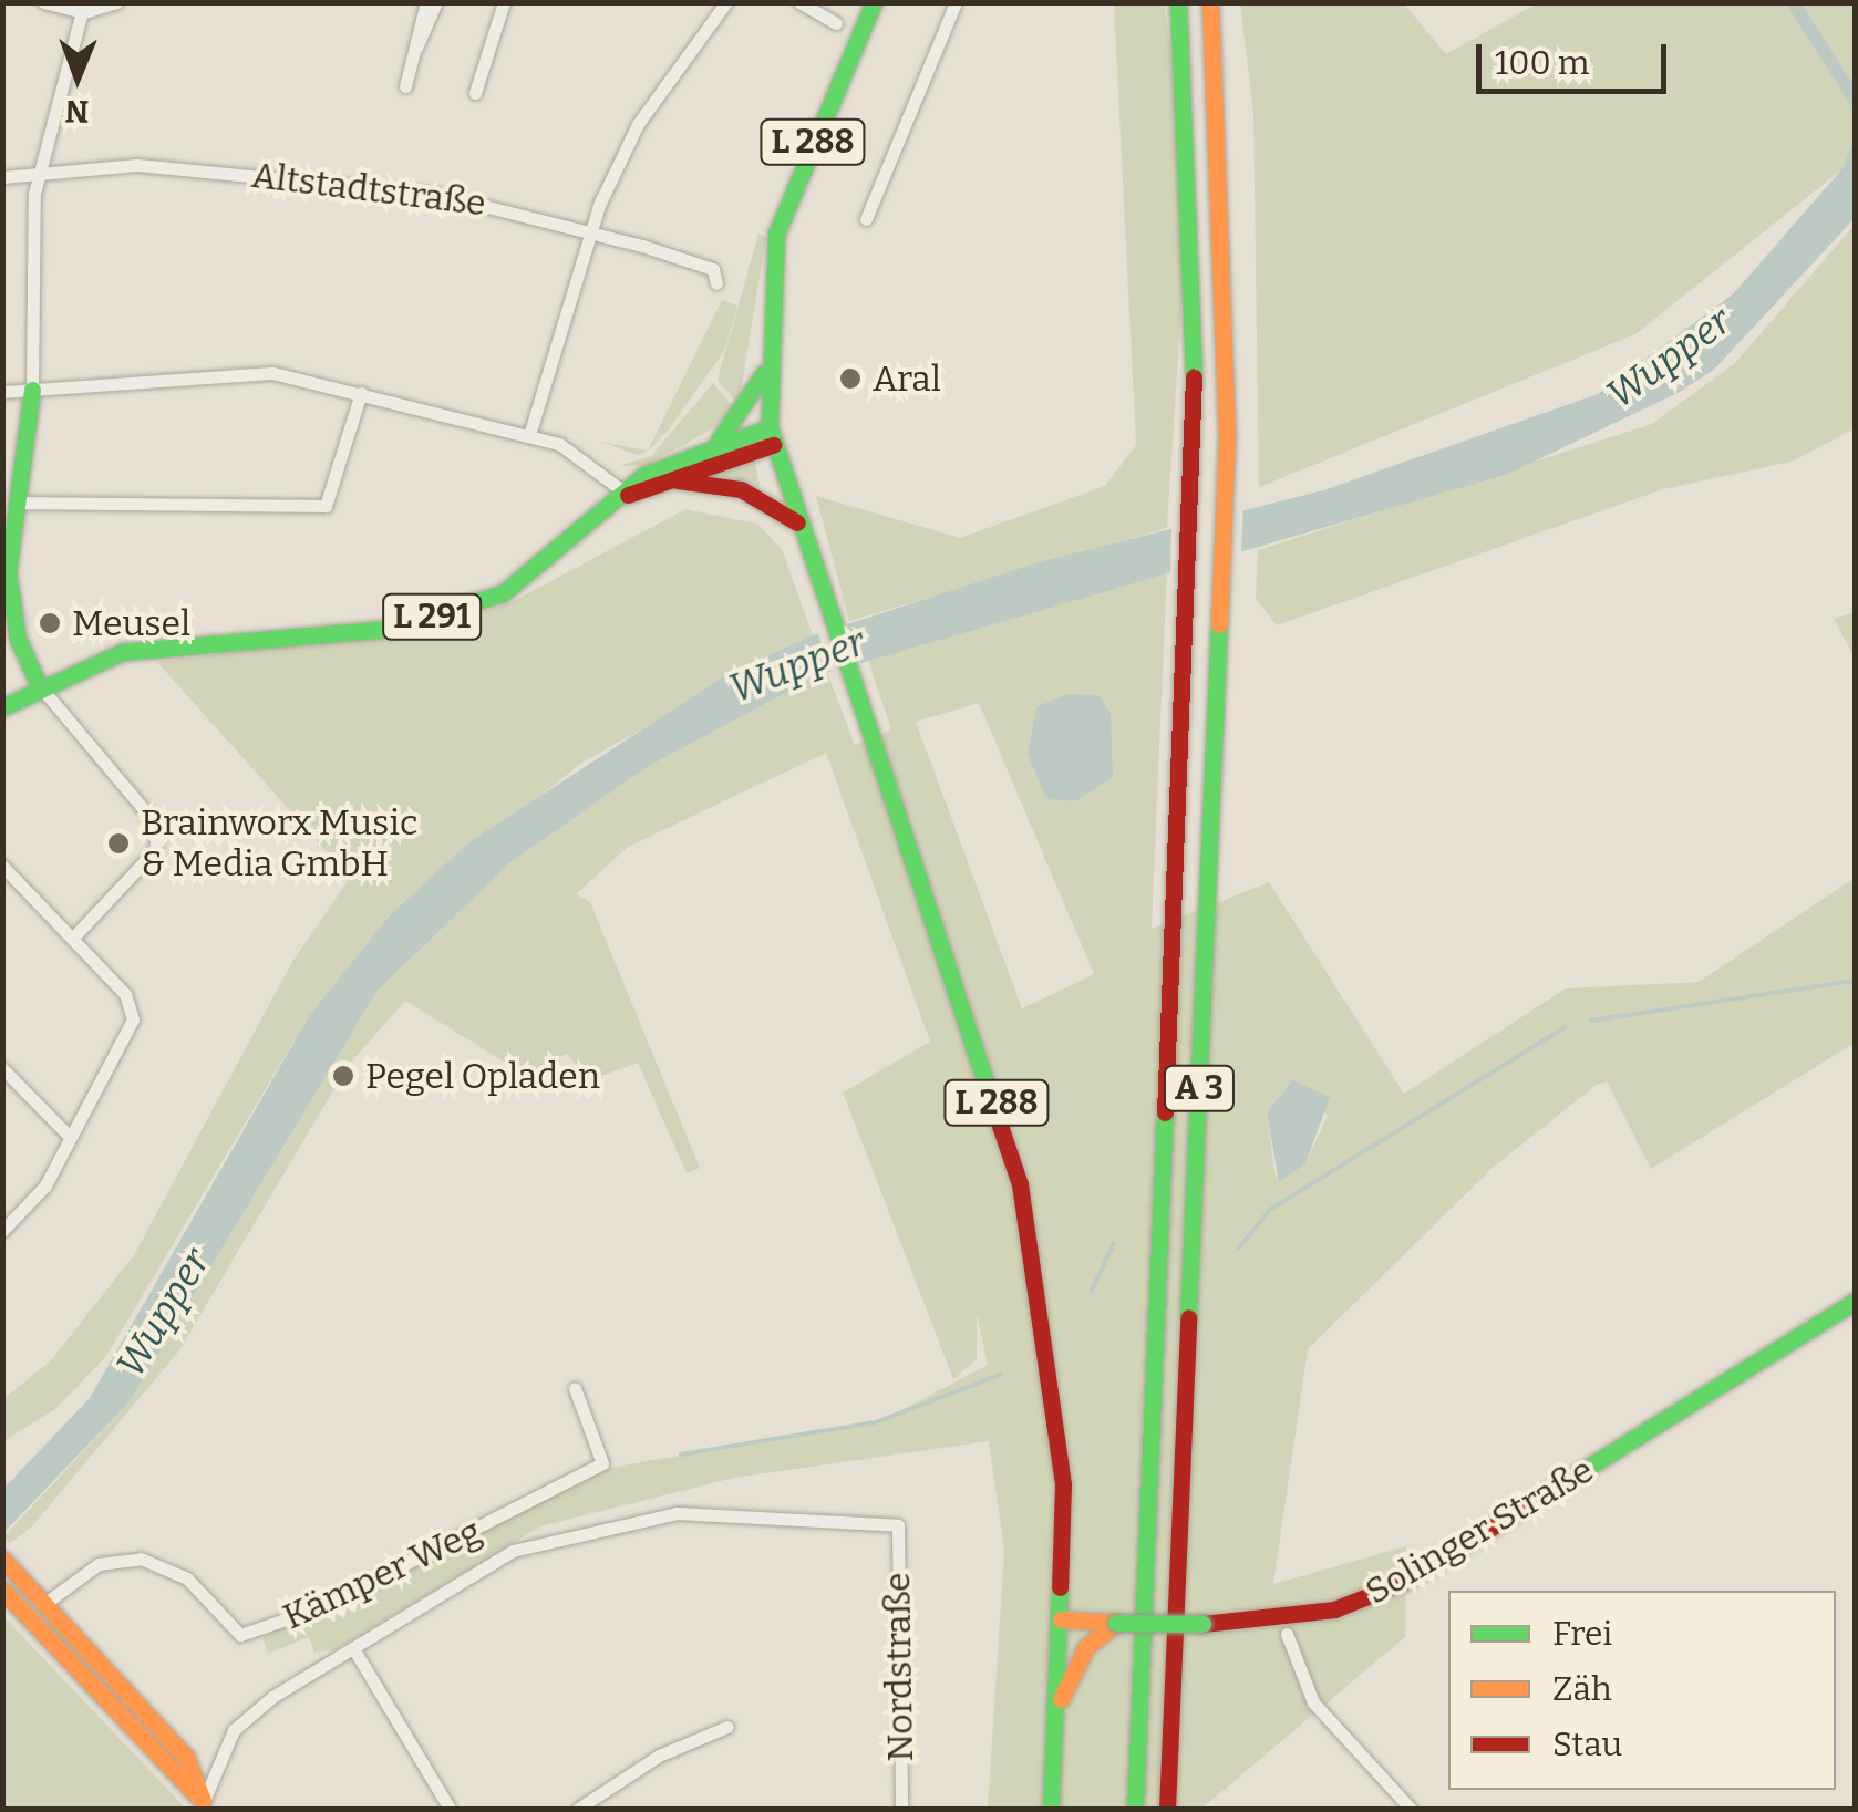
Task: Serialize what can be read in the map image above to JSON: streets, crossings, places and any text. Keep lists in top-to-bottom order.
{
  "streets": {
    "main road": [
      "L 288",
      "L 291",
      "A 3",
      "Solinger Straße"
    ],
    "street": ["Altstadtstraße", "Kämper Weg", "Nordstraße"]
  },
  "crossings": [
    ["L 288", "L 291"],
    ["L 288", "Solinger Straße"]
  ],
  "water": ["Wupper"],
  "places": [
    "Aral",
    "Meusel",
    "Brainworx Music & Media GmbH",
    "Pegel Opladen"
  ],
  "legend": ["Frei", "Zäh", "Stau"],
  "scale_bar": "100 m",
  "north": "bottom"
}
